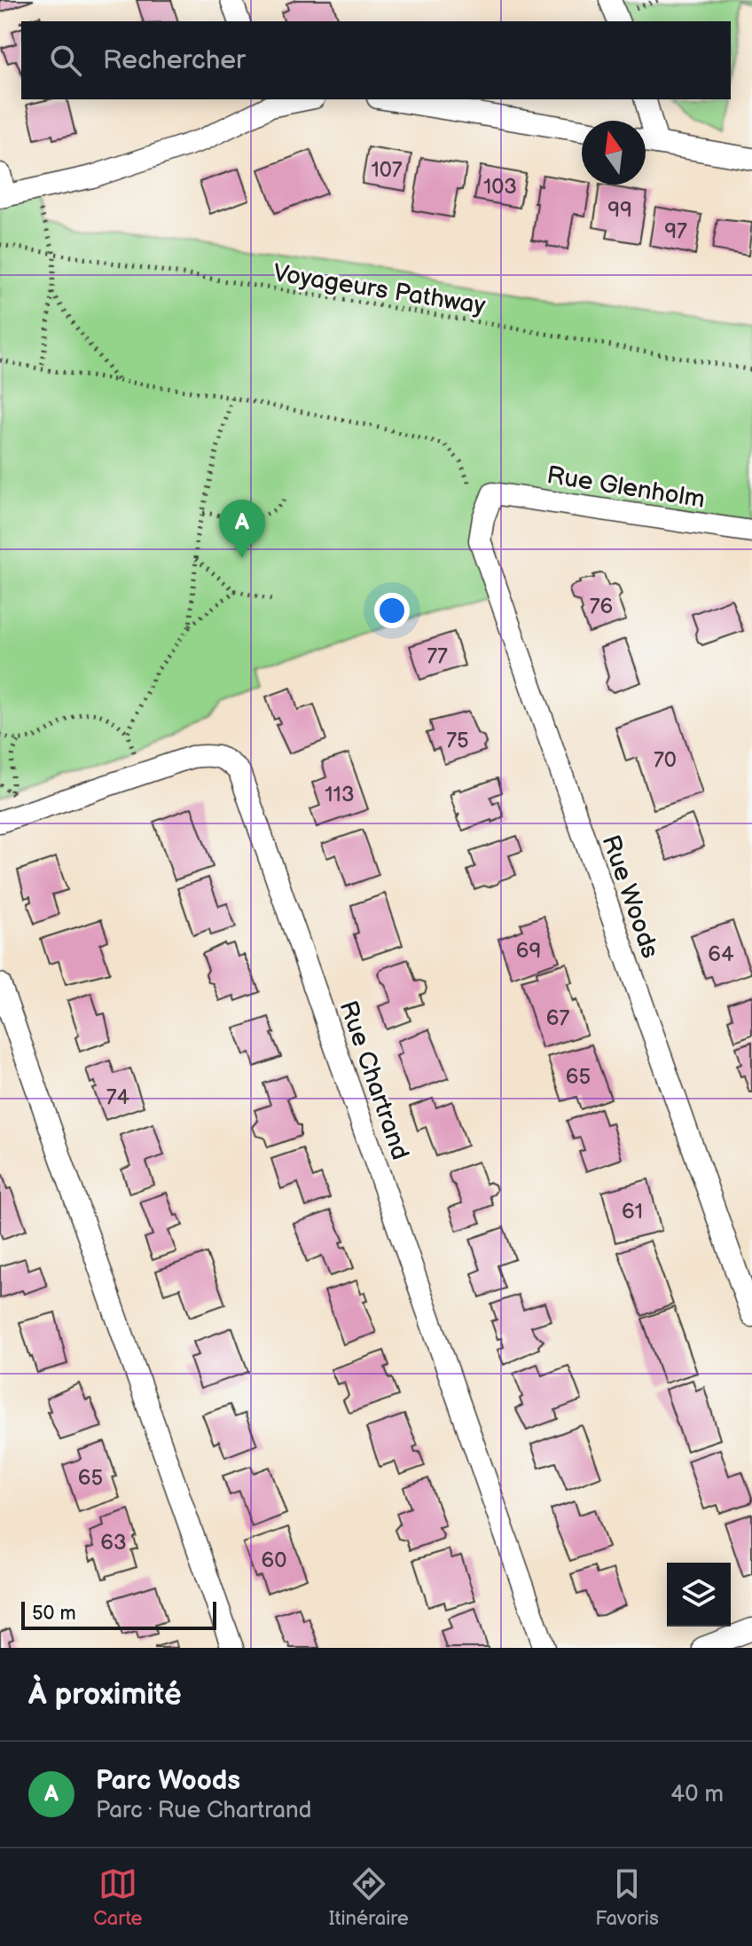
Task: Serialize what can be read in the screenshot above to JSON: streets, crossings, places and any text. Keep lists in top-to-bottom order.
{
  "streets": {
    "street": ["Rue Glenholm", "Rue Woods", "Rue Chartrand"],
    "path": ["Voyageurs Pathway"]
  },
  "crossings": [
    ["Rue Glenholm", "Rue Woods"]
  ],
  "house_numbers": [
    "107",
    "103",
    "99",
    "97",
    "76",
    "77",
    "75",
    "70",
    "113",
    "69",
    "64",
    "67",
    "65",
    "74",
    "61",
    "65",
    "63",
    "60"
  ],
  "scale_bar": "50 m",
  "north": "top",
  "page": {
    "search": "Rechercher",
    "pins": "A",
    "scale": "50 m",
    "heading": "À proximité",
    "list": [
      {
        "mark": "A",
        "name": "Parc Woods",
        "note": "Parc · Rue Chartrand",
        "value": "40 m"
      }
    ],
    "nav": ["Carte", "Itinéraire", "Favoris"]
  }
}
